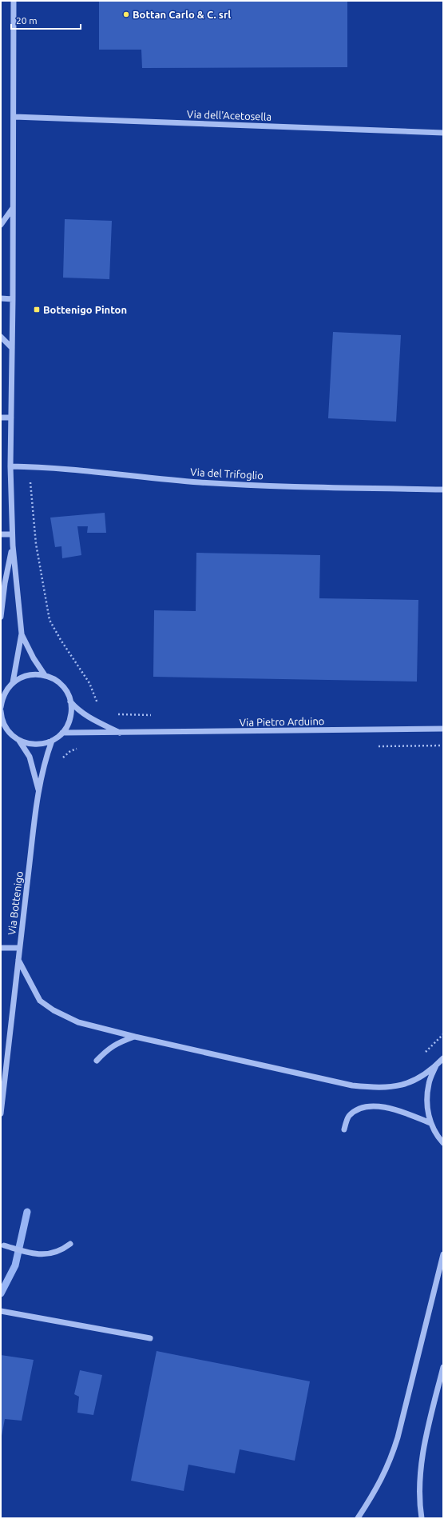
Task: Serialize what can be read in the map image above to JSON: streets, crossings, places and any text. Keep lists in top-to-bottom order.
{
  "streets": {
    "street": [
      "Via dell'Acetosella",
      "Via del Trifoglio",
      "Via Pietro Arduino",
      "Via Bottenigo"
    ]
  },
  "places": {
    "other": ["Bottan Carlo & C. srl"],
    "transit": ["Bottenigo Pinton"]
  },
  "scale_bar": "20 m"
}
